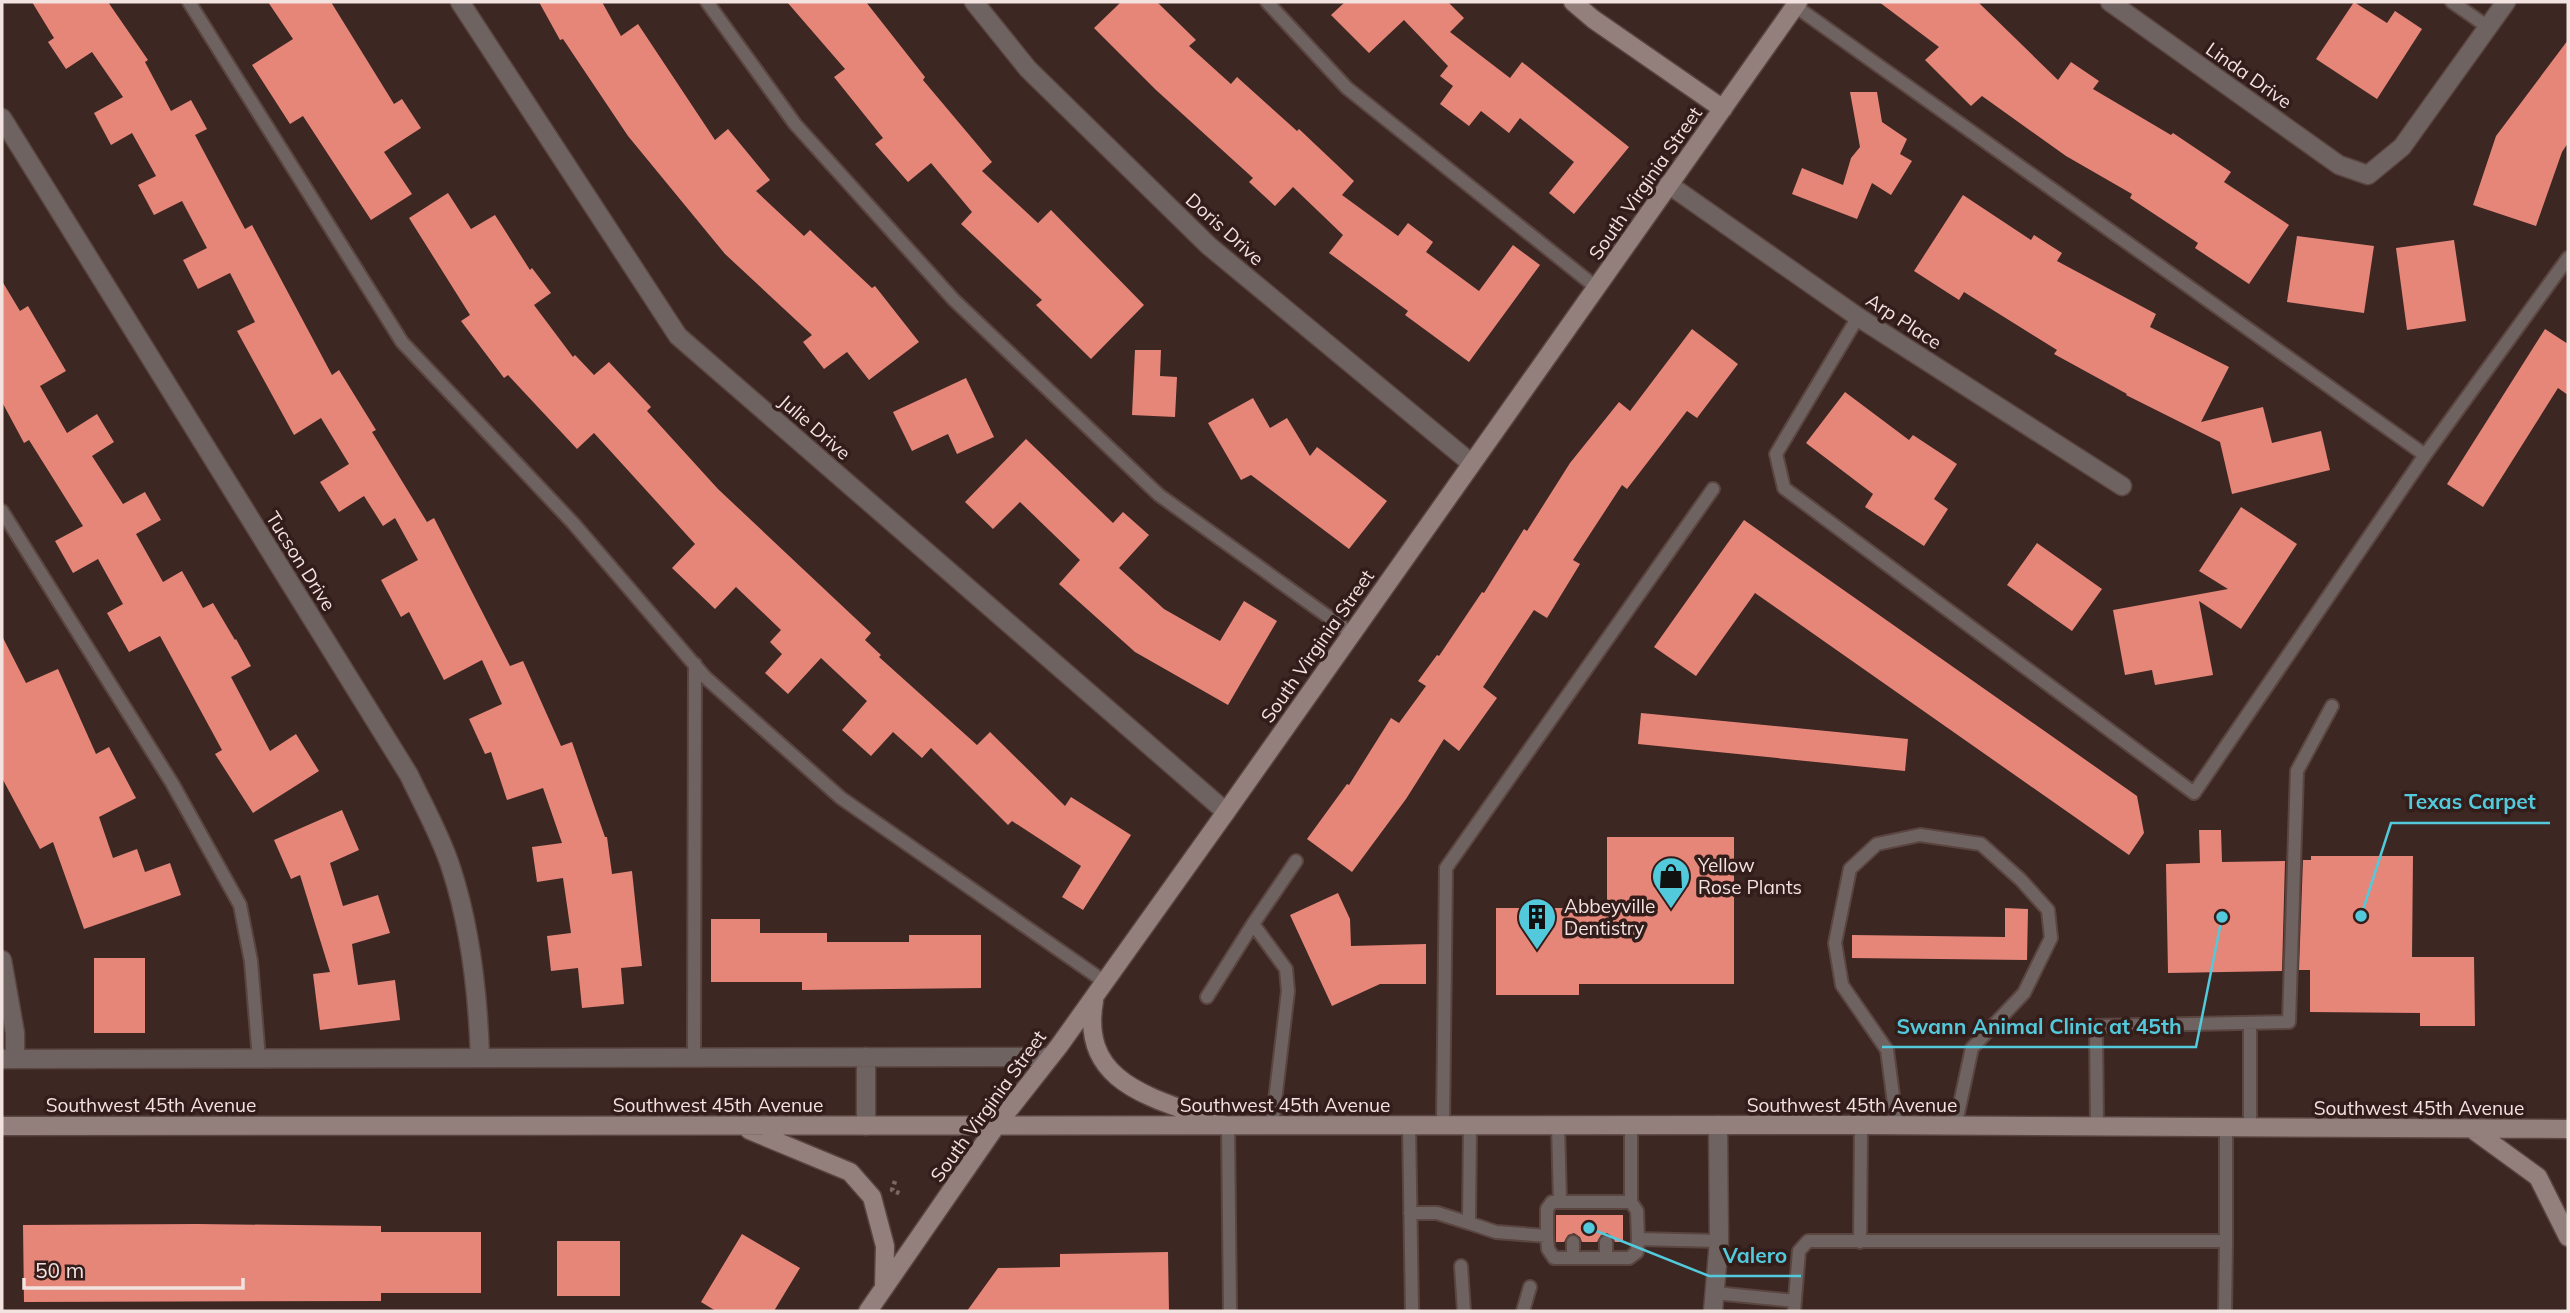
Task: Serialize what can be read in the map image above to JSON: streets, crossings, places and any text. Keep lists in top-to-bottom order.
{
  "streets": {
    "main road": ["South Virginia Street", "Southwest 45th Avenue"],
    "street": [
      "Linda Drive",
      "Doris Drive",
      "Arp Place",
      "Julie Drive",
      "Tucson Drive"
    ]
  },
  "crossings": [
    ["South Virginia Street", "Doris Drive"],
    ["South Virginia Street", "Arp Place"],
    ["South Virginia Street", "Julie Drive"],
    ["South Virginia Street", "Southwest 45th Avenue"]
  ],
  "places": {
    "shop": ["Yellow Rose Plants"],
    "other": ["Texas Carpet", "Swann Animal Clinic at 45th", "Valero"],
    "building": ["Abbeyville Dentistry"]
  },
  "scale_bar": "50 m"
}
